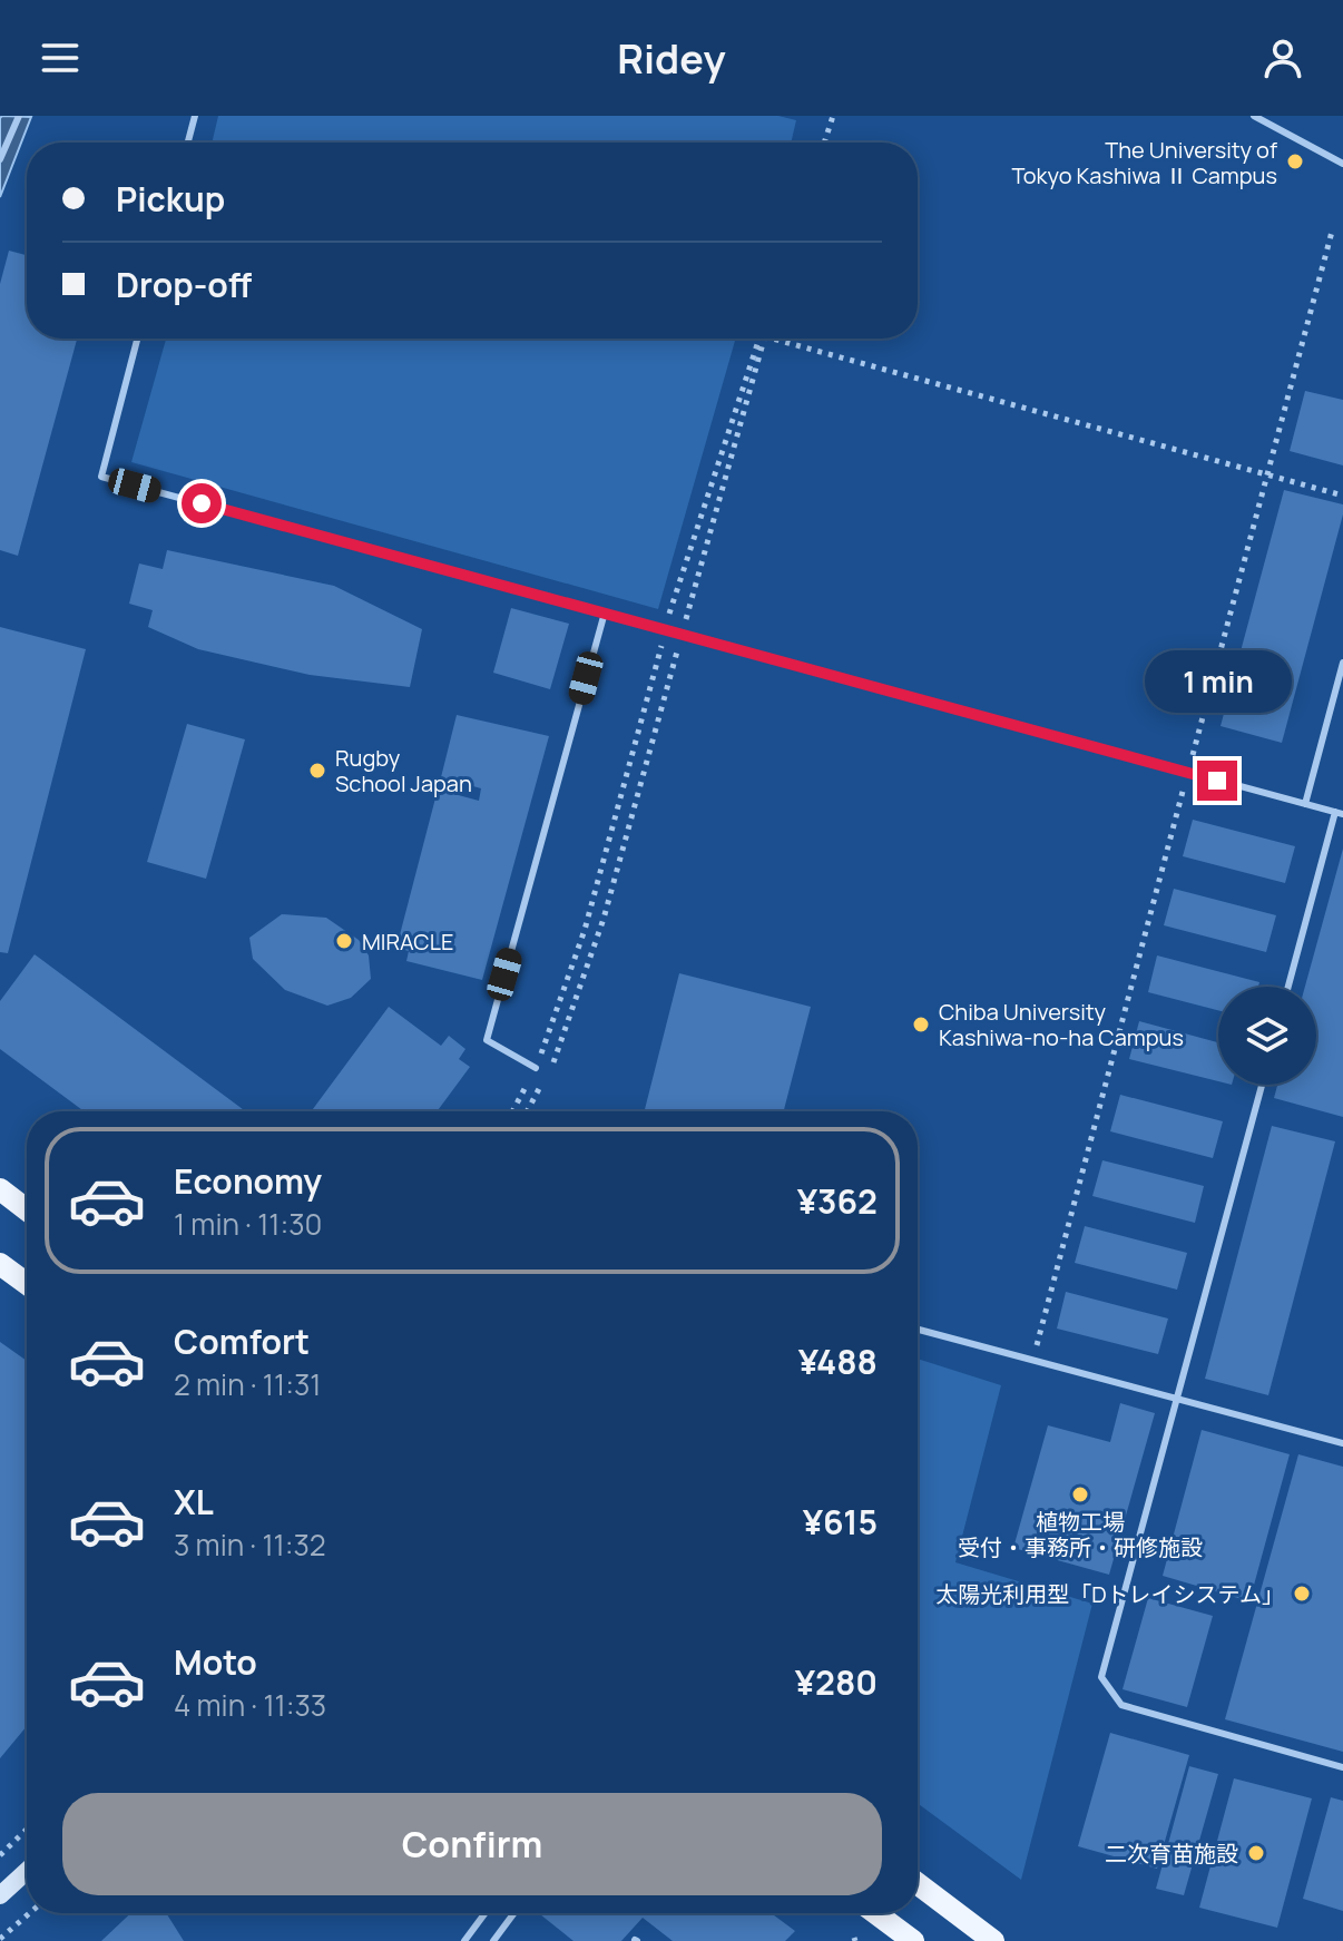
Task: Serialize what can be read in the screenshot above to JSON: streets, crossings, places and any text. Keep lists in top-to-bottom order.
{
  "places": [
    "The University of Tokyo Kashiwa Ⅱ Campus",
    "Rugby School Japan",
    "MIRACLE",
    "Chiba University Kashiwa-no-ha Campus",
    "植物工場 受付・事務所・研修施設",
    "太陽光利用型「Dトレイシステム」",
    "二次育苗施設"
  ],
  "page": {
    "header": "Ridey",
    "banner": ["Pickup", "Drop-off"],
    "bubble": "1 min",
    "list": [
      {
        "name": "Economy",
        "note": "1 min · 11:30",
        "value": "¥362"
      },
      {
        "name": "Comfort",
        "note": "2 min · 11:31",
        "value": "¥488"
      },
      {
        "name": "XL",
        "note": "3 min · 11:32",
        "value": "¥615"
      },
      {
        "name": "Moto",
        "note": "4 min · 11:33",
        "value": "¥280"
      }
    ],
    "buttons": "Confirm"
  }
}
